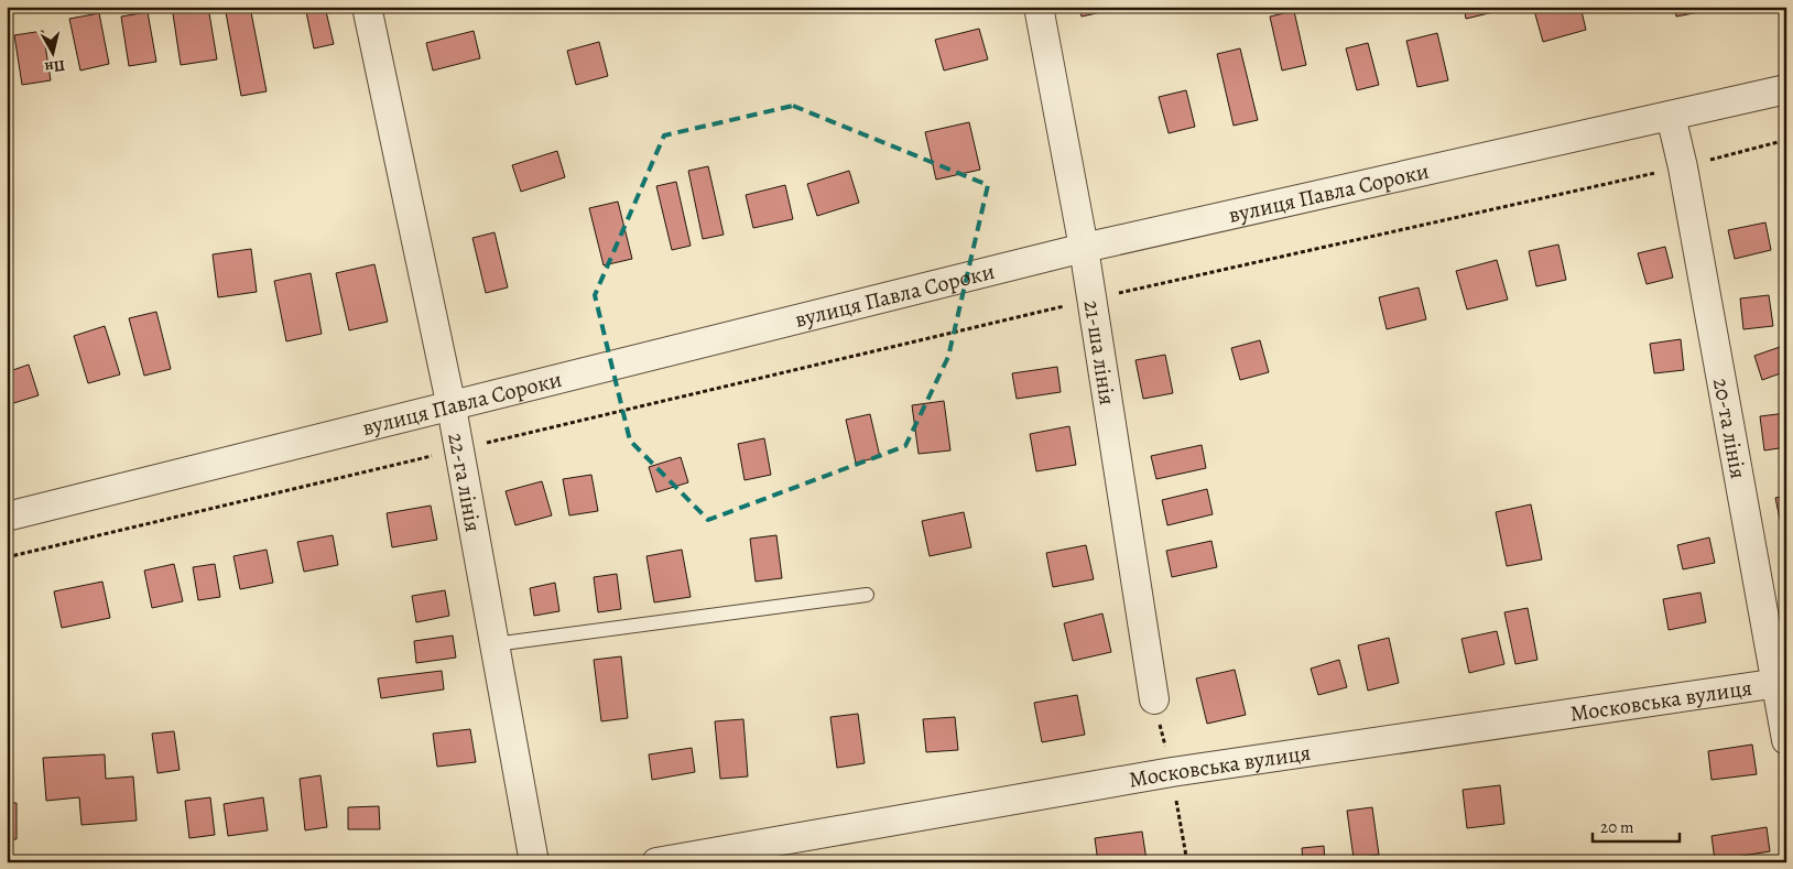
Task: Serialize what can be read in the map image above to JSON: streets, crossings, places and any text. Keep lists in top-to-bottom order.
{
  "streets": {
    "street": [
      "вулиця Павла Сороки",
      "21-ша лінія",
      "20-та лінія",
      "22-га лінія",
      "Московська вулиця"
    ]
  },
  "crossings": [
    ["вулиця Павла Сороки", "21-ша лінія"],
    ["вулиця Павла Сороки", "20-та лінія"],
    ["вулиця Павла Сороки", "22-га лінія"],
    ["20-та лінія", "Московська вулиця"]
  ],
  "scale_bar": "20 m",
  "north": "bottom"
}
